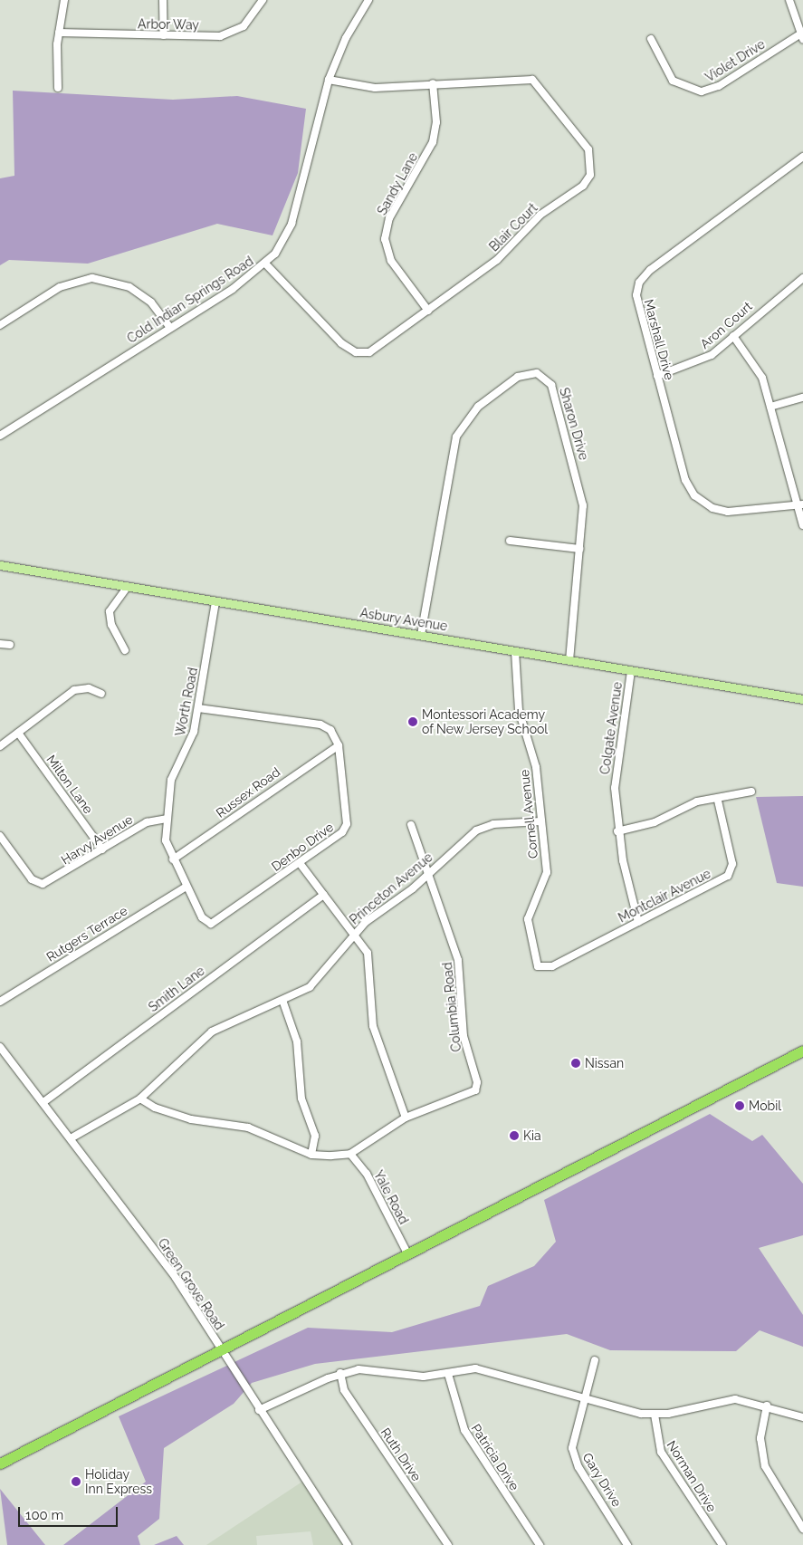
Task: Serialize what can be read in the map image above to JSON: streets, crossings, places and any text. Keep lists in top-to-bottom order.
{
  "streets": {
    "main road": ["Asbury Avenue"],
    "street": [
      "Arbor Way",
      "Violet Drive",
      "Sandy Lane",
      "Blair Court",
      "Cold Indian Springs Road",
      "Aron Court",
      "Marshall Drive",
      "Sharon Drive",
      "Worth Road",
      "Colgate Avenue",
      "Milton Lane",
      "Russex Road",
      "Cornell Avenue",
      "Harvy Avenue",
      "Denbo Drive",
      "Princeton Avenue",
      "Montclair Avenue",
      "Rutgers Terrace",
      "Smith Lane",
      "Columbia Road",
      "Yale Road",
      "Green Grove Road",
      "Ruth Drive",
      "Patricia Drive",
      "Norman Drive",
      "Gary Drive"
    ]
  },
  "crossings": [
    ["Sandy Lane", "Blair Court"],
    ["Blair Court", "Cold Indian Springs Road"],
    ["Aron Court", "Marshall Drive"],
    ["Sharon Drive", "Asbury Avenue"],
    ["Asbury Avenue", "Worth Road"],
    ["Asbury Avenue", "Colgate Avenue"],
    ["Asbury Avenue", "Cornell Avenue"],
    ["Worth Road", "Russex Road"],
    ["Worth Road", "Harvy Avenue"],
    ["Worth Road", "Denbo Drive"],
    ["Worth Road", "Rutgers Terrace"],
    ["Colgate Avenue", "Montclair Avenue"],
    ["Milton Lane", "Harvy Avenue"],
    ["Russex Road", "Denbo Drive"],
    ["Cornell Avenue", "Princeton Avenue"],
    ["Cornell Avenue", "Montclair Avenue"],
    ["Princeton Avenue", "Columbia Road"],
    ["Princeton Avenue", "Green Grove Road"],
    ["Smith Lane", "Green Grove Road"]
  ],
  "places": [
    "Montessori Academy of New Jersey School",
    "Nissan",
    "Mobil",
    "Kia",
    "Holiday Inn Express"
  ],
  "scale_bar": "100 m"
}
